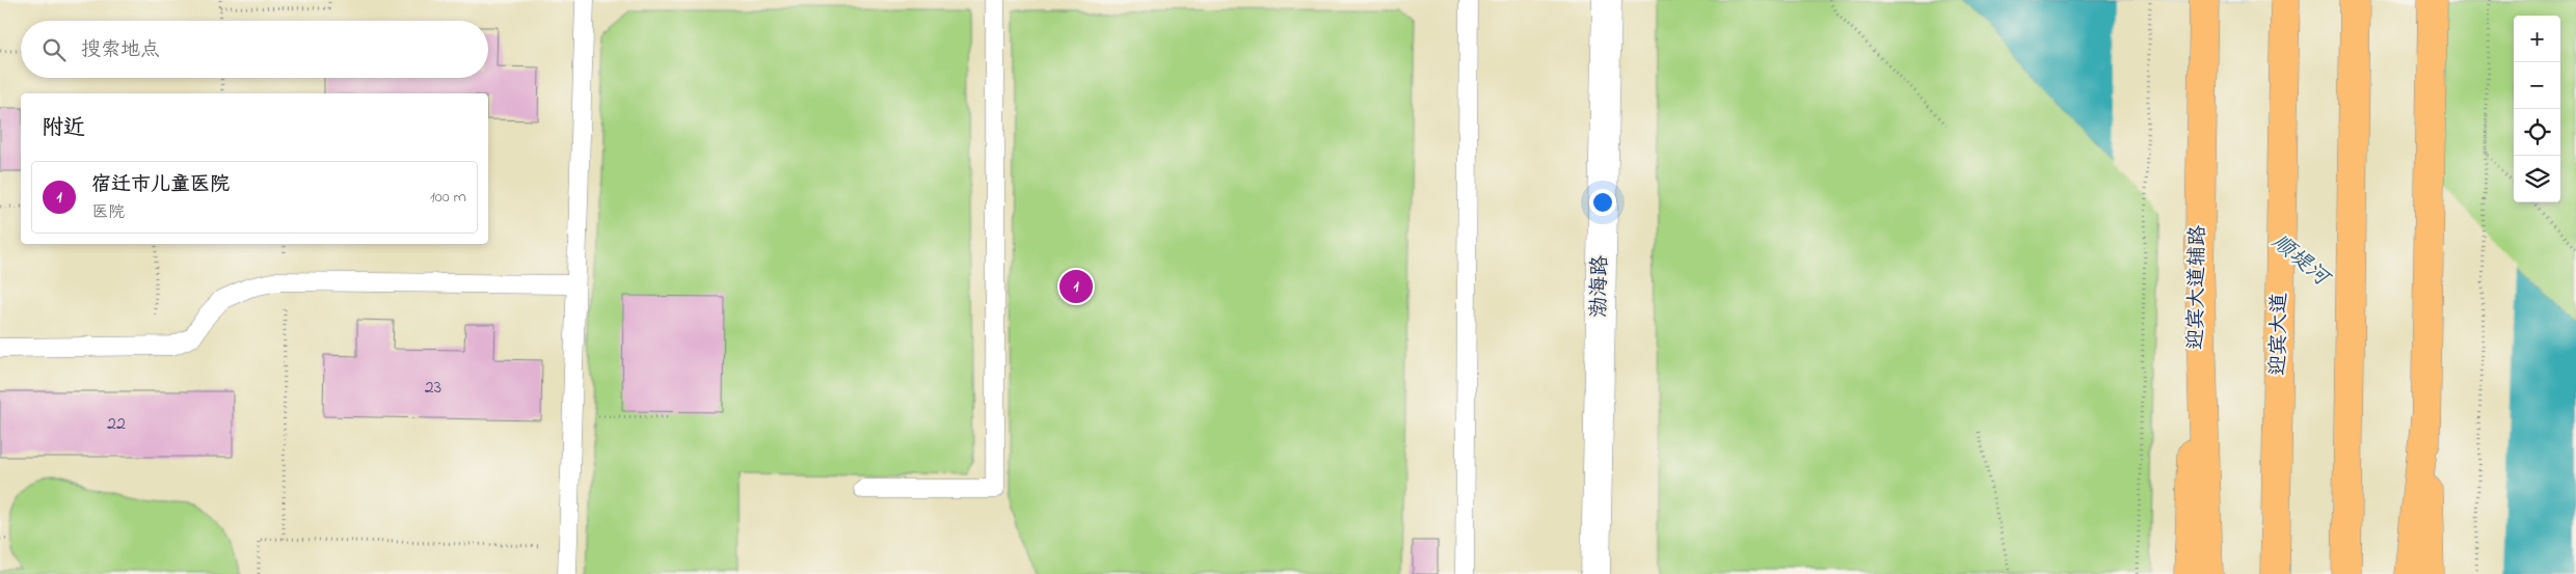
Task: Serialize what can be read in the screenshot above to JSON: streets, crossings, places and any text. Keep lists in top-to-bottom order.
{
  "streets": {
    "main road": ["迎宾大道辅路", "迎宾大道"],
    "street": ["渤海路"]
  },
  "water": ["顺堤河"],
  "house_numbers": ["23", "22"],
  "page": {
    "map_buttons": ["+", "−"],
    "search": "搜索地点",
    "heading": "附近",
    "list": [
      {
        "mark": "1",
        "name": "宿迁市儿童医院",
        "note": "医院",
        "value": "100 m"
      }
    ],
    "pins": "1"
  }
}
